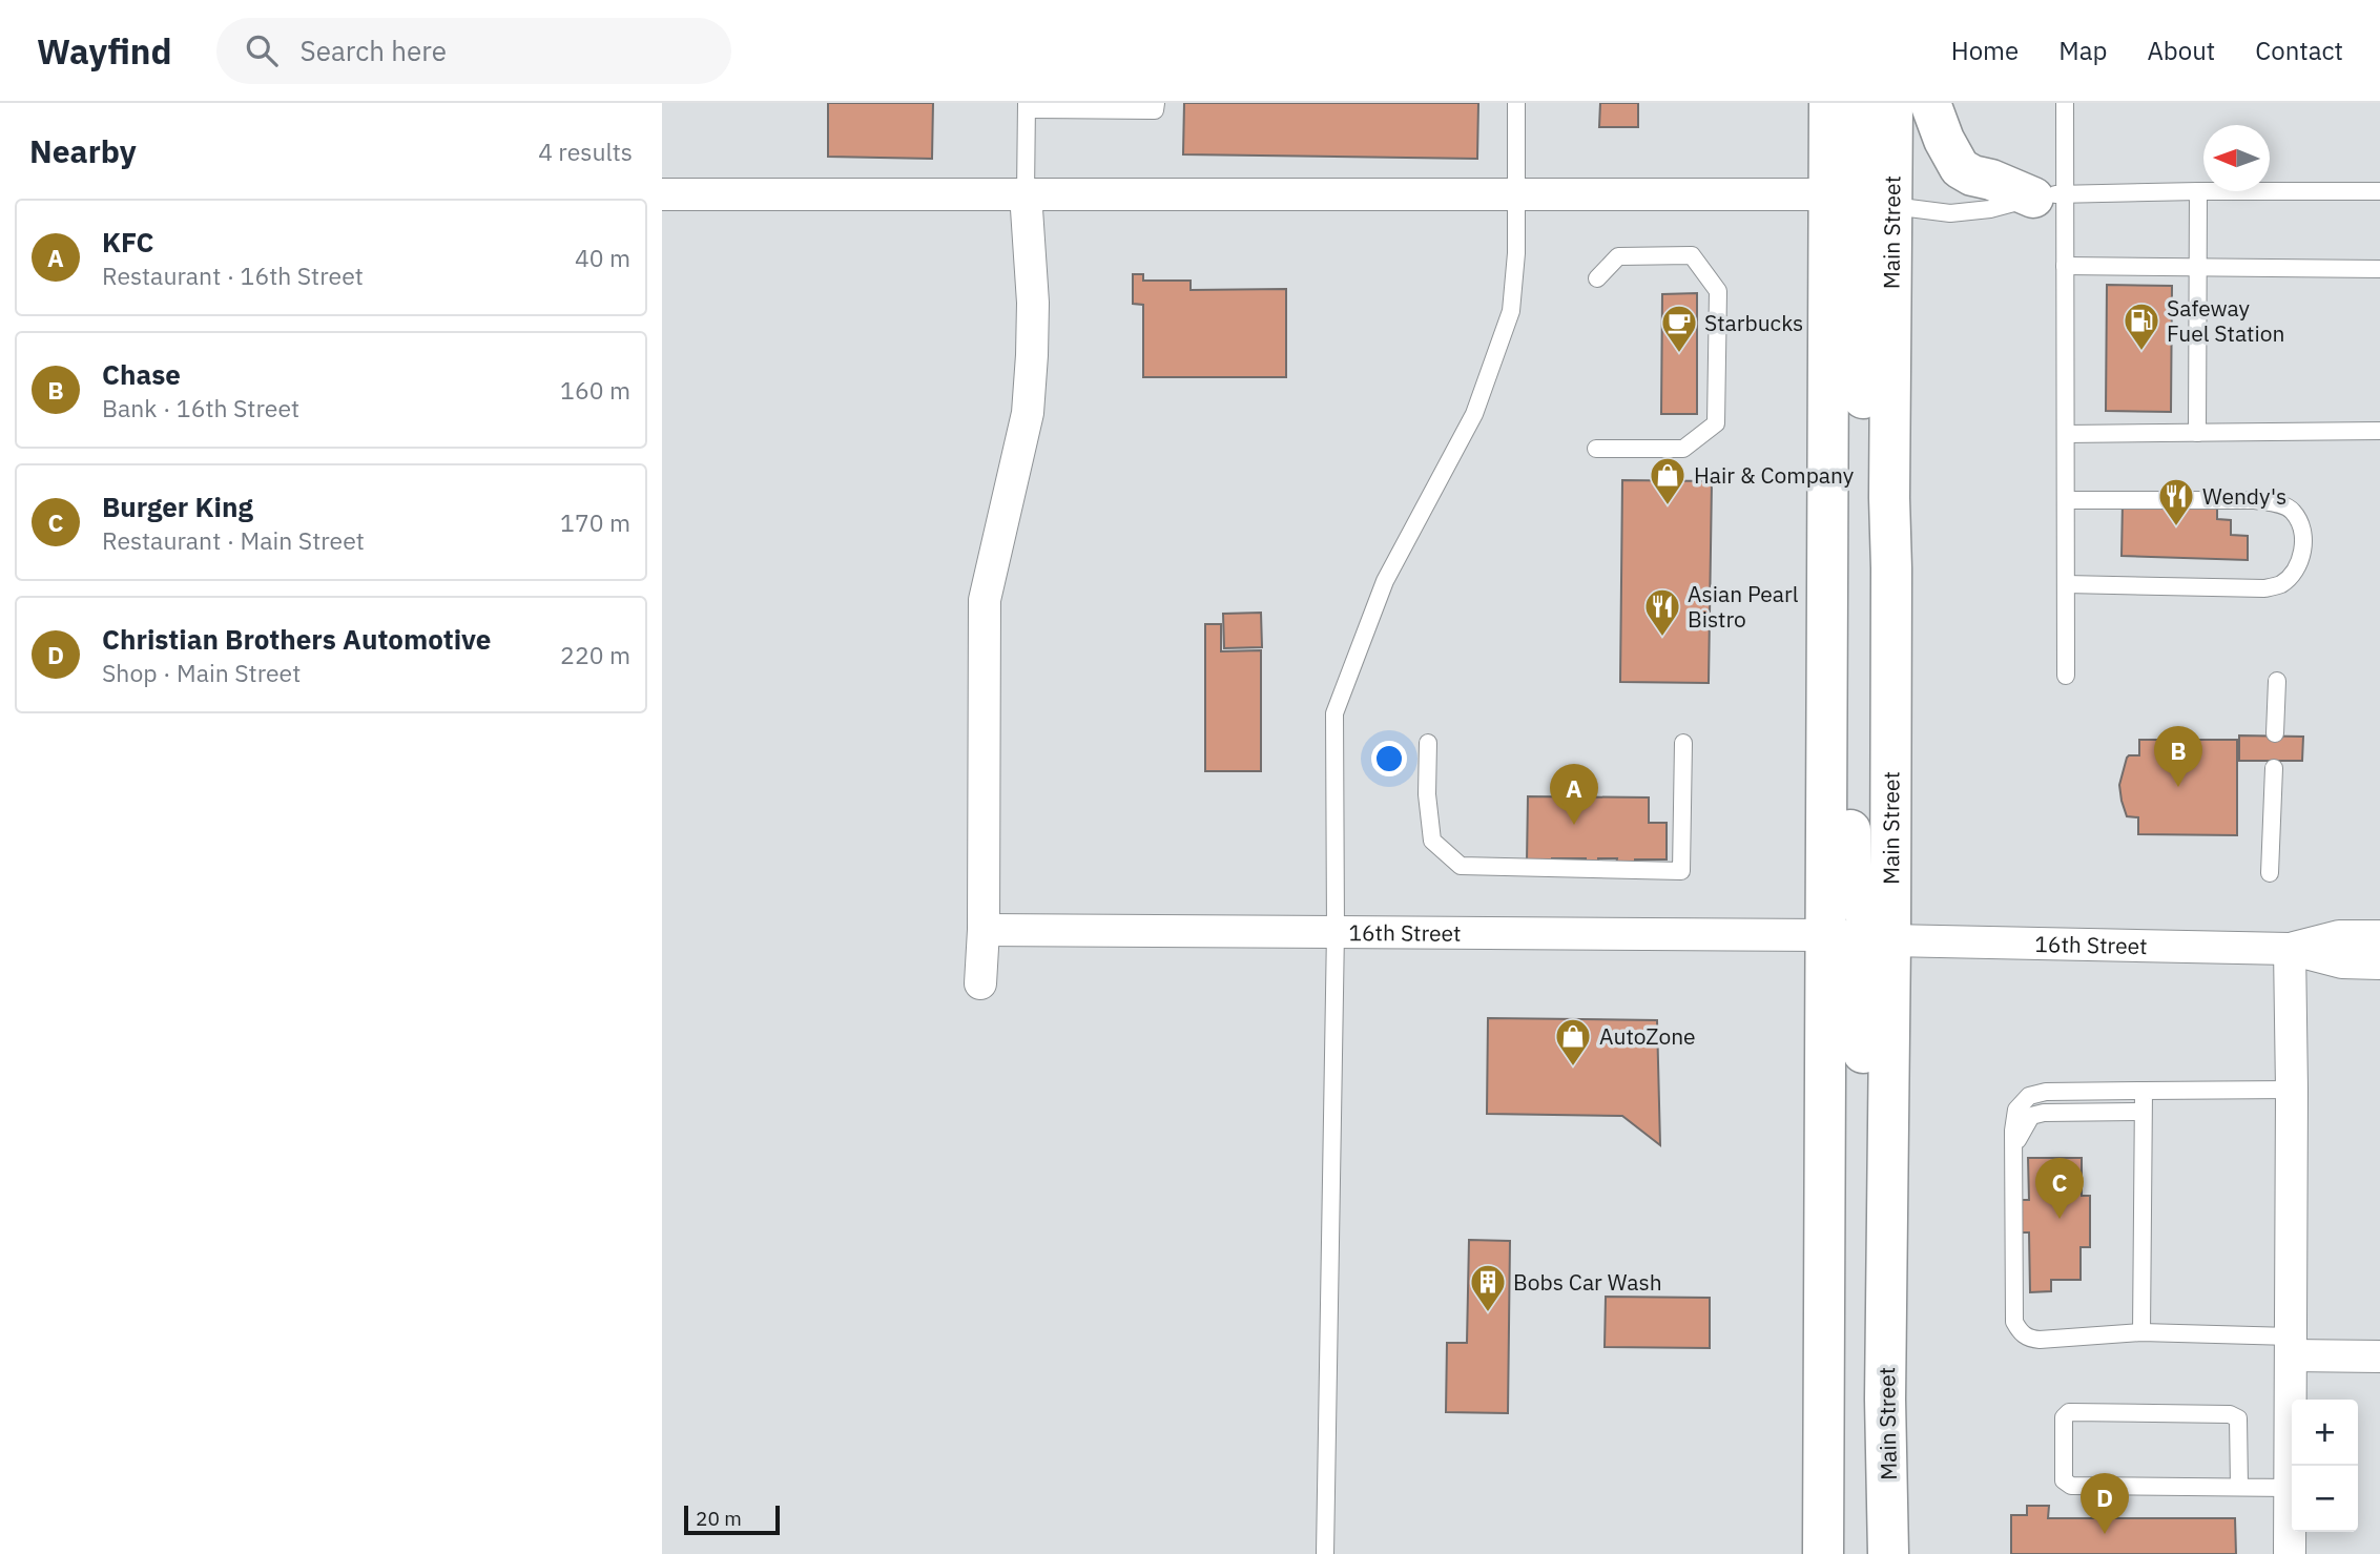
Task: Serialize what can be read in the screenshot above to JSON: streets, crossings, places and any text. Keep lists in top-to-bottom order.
{
  "streets": {
    "main road": ["Main Street"],
    "street": ["16th Street"]
  },
  "crossings": [
    ["Main Street", "16th Street"]
  ],
  "places": {
    "fuel station": ["Safeway Fuel Station"],
    "cafe": ["Starbucks"],
    "shop": ["Hair & Company", "AutoZone"],
    "restaurant": ["Wendy's", "Asian Pearl Bistro"],
    "building": ["Bobs Car Wash"]
  },
  "scale_bar": "20 m",
  "north": "left",
  "page": {
    "header": "Wayfind",
    "search": "Search here",
    "nav": [
      "Home",
      "Map",
      "About",
      "Contact"
    ],
    "heading": ["Nearby", "4 results"],
    "list": [
      {
        "mark": "A",
        "name": "KFC",
        "note": "Restaurant · 16th Street",
        "value": "40 m"
      },
      {
        "mark": "B",
        "name": "Chase",
        "note": "Bank · 16th Street",
        "value": "160 m"
      },
      {
        "mark": "C",
        "name": "Burger King",
        "note": "Restaurant · Main Street",
        "value": "170 m"
      },
      {
        "mark": "D",
        "name": "Christian Brothers Automotive",
        "note": "Shop · Main Street",
        "value": "220 m"
      }
    ],
    "pins": [
      "B",
      "A",
      "C",
      "D"
    ],
    "map_buttons": ["+", "−"],
    "scale": "20 m"
  }
}
